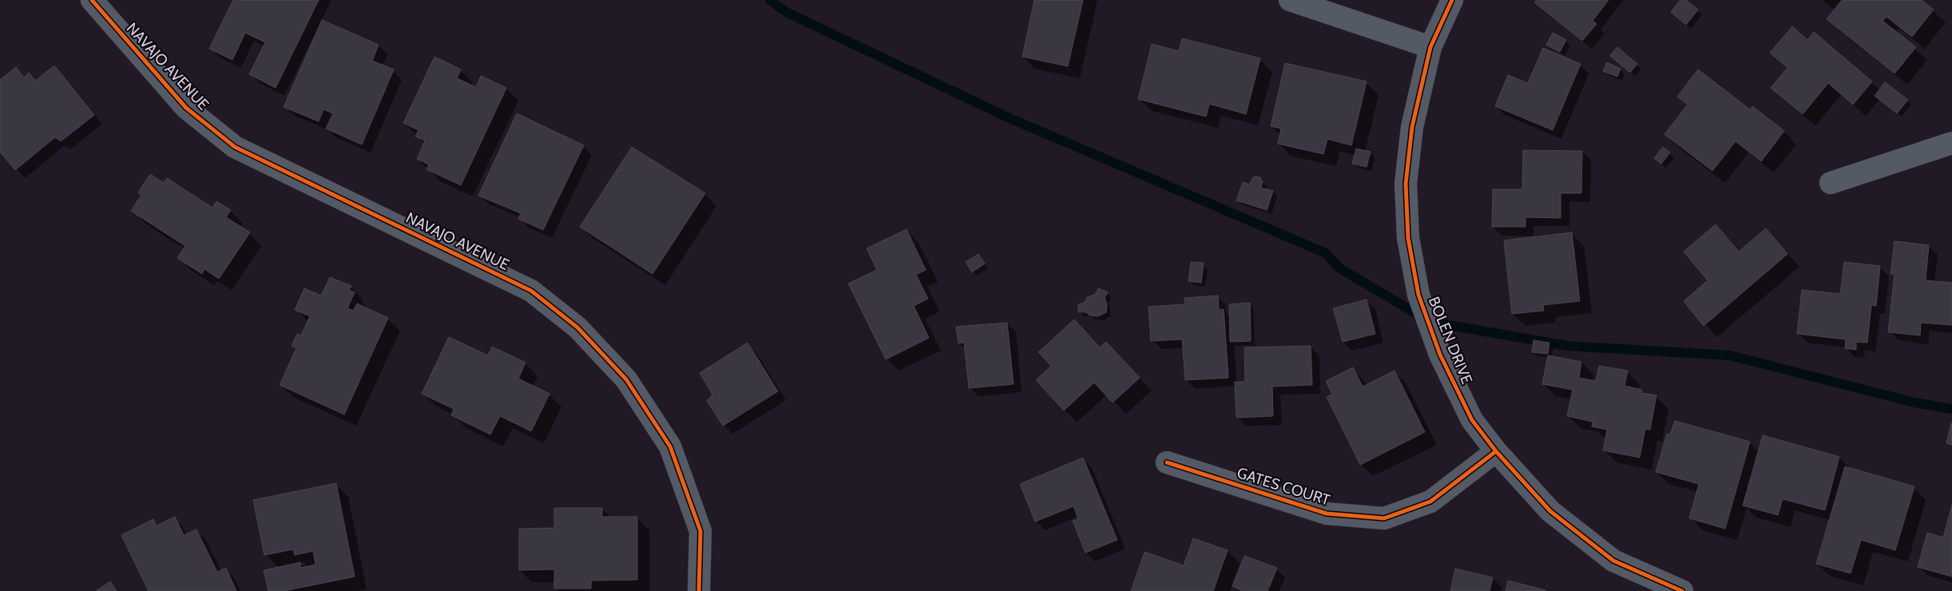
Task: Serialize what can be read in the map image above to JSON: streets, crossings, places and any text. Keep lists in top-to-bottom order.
{
  "streets": {
    "street": ["NAVAJO AVENUE", "BOLEN DRIVE", "GATES COURT"]
  },
  "crossings": [
    ["BOLEN DRIVE", "GATES COURT"]
  ]
}
